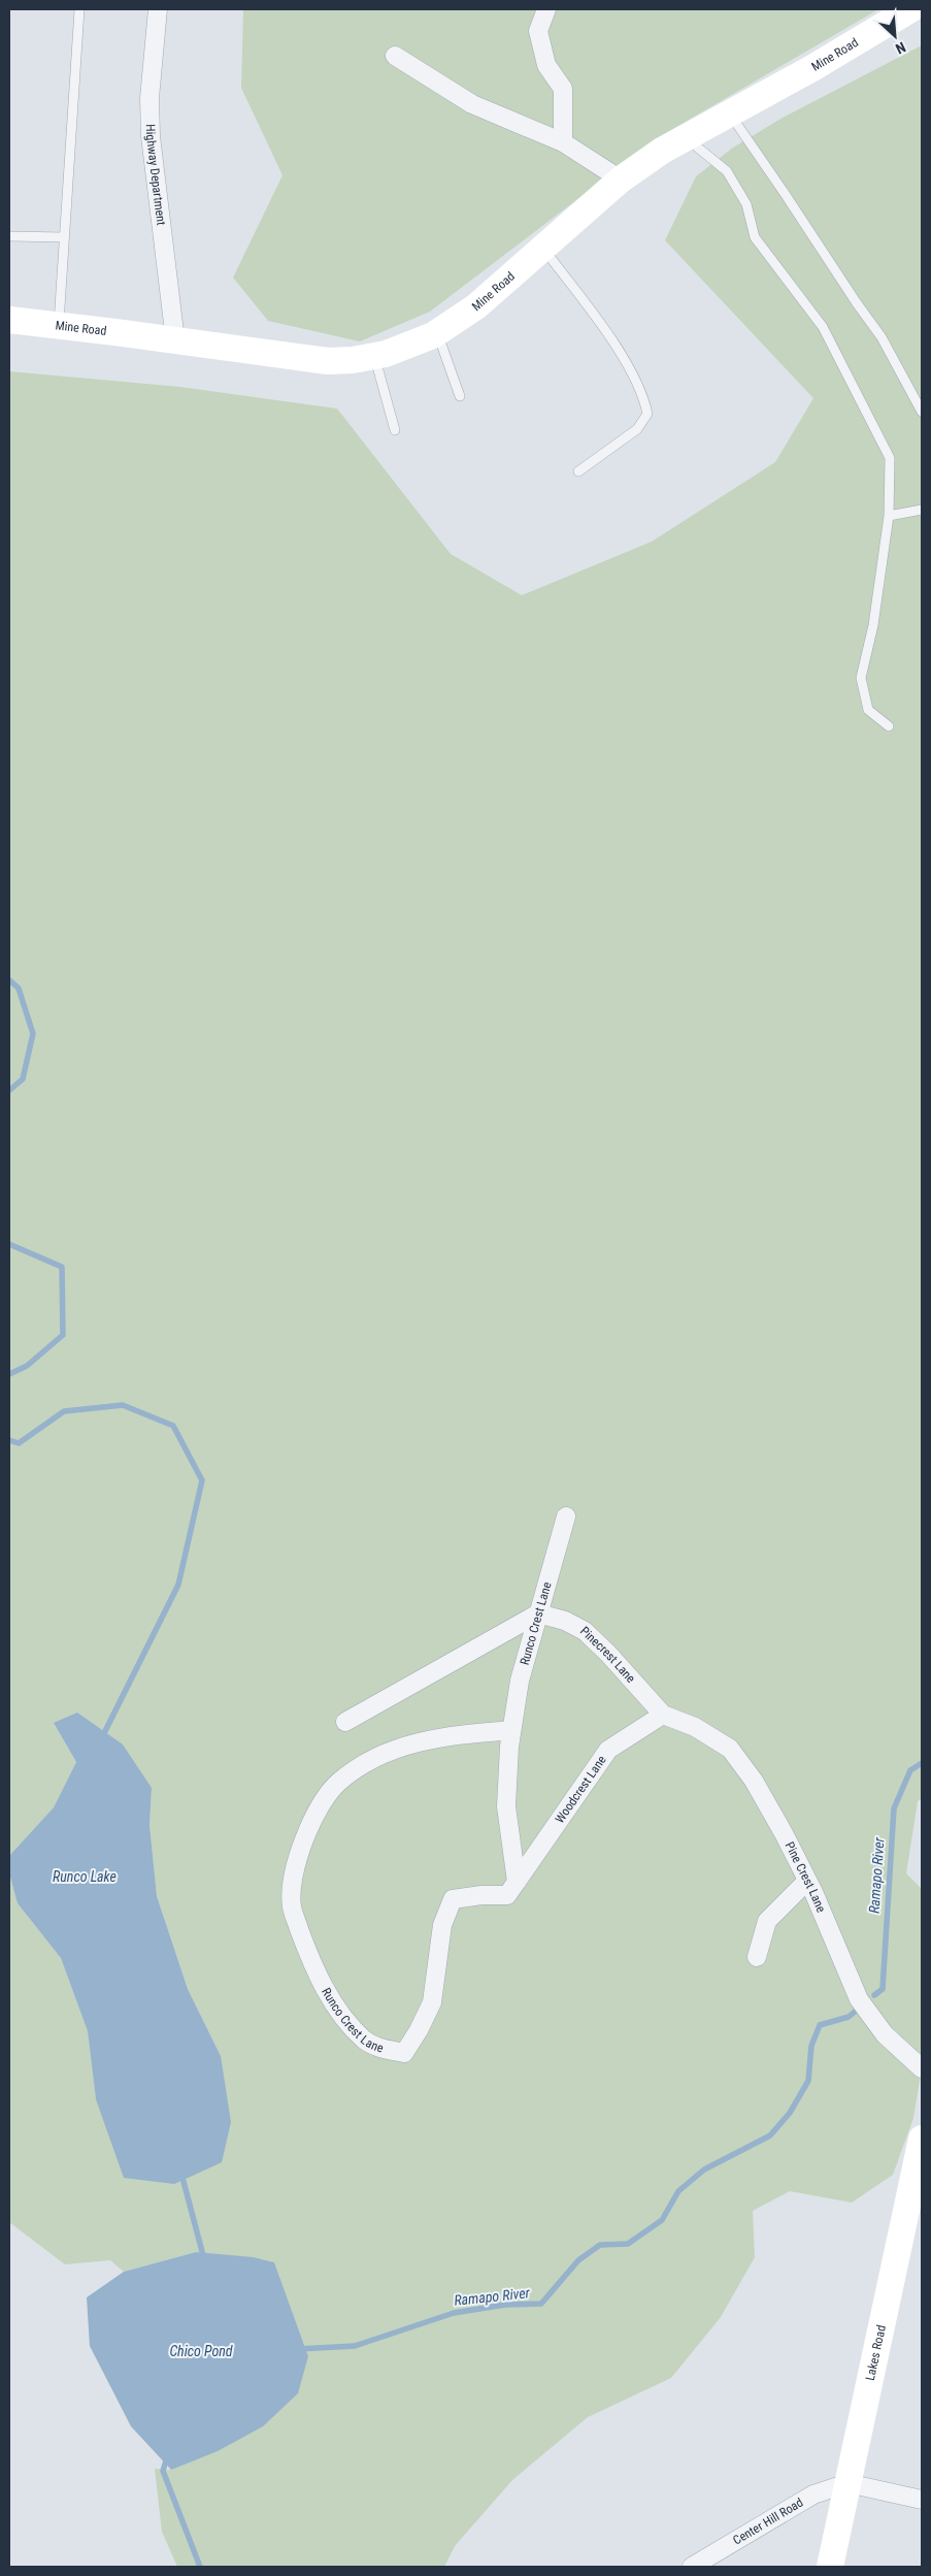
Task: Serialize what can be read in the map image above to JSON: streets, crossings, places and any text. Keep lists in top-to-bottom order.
{
  "streets": {
    "street": [
      "Mine Road",
      "Highway Department",
      "Runco Crest Lane",
      "Pinecrest Lane",
      "Woodcrest Lane",
      "Pine Crest Lane",
      "Lakes Road",
      "Center Hill Road"
    ]
  },
  "crossings": [
    ["Mine Road", "Highway Department"],
    ["Runco Crest Lane", "Pinecrest Lane"],
    ["Runco Crest Lane", "Woodcrest Lane"],
    ["Pinecrest Lane", "Woodcrest Lane"],
    ["Pinecrest Lane", "Pine Crest Lane"],
    ["Woodcrest Lane", "Pine Crest Lane"],
    ["Lakes Road", "Center Hill Road"]
  ],
  "water": ["Ramapo River", "Runco Lake", "Chico Pond"],
  "north": "bottom right"
}
